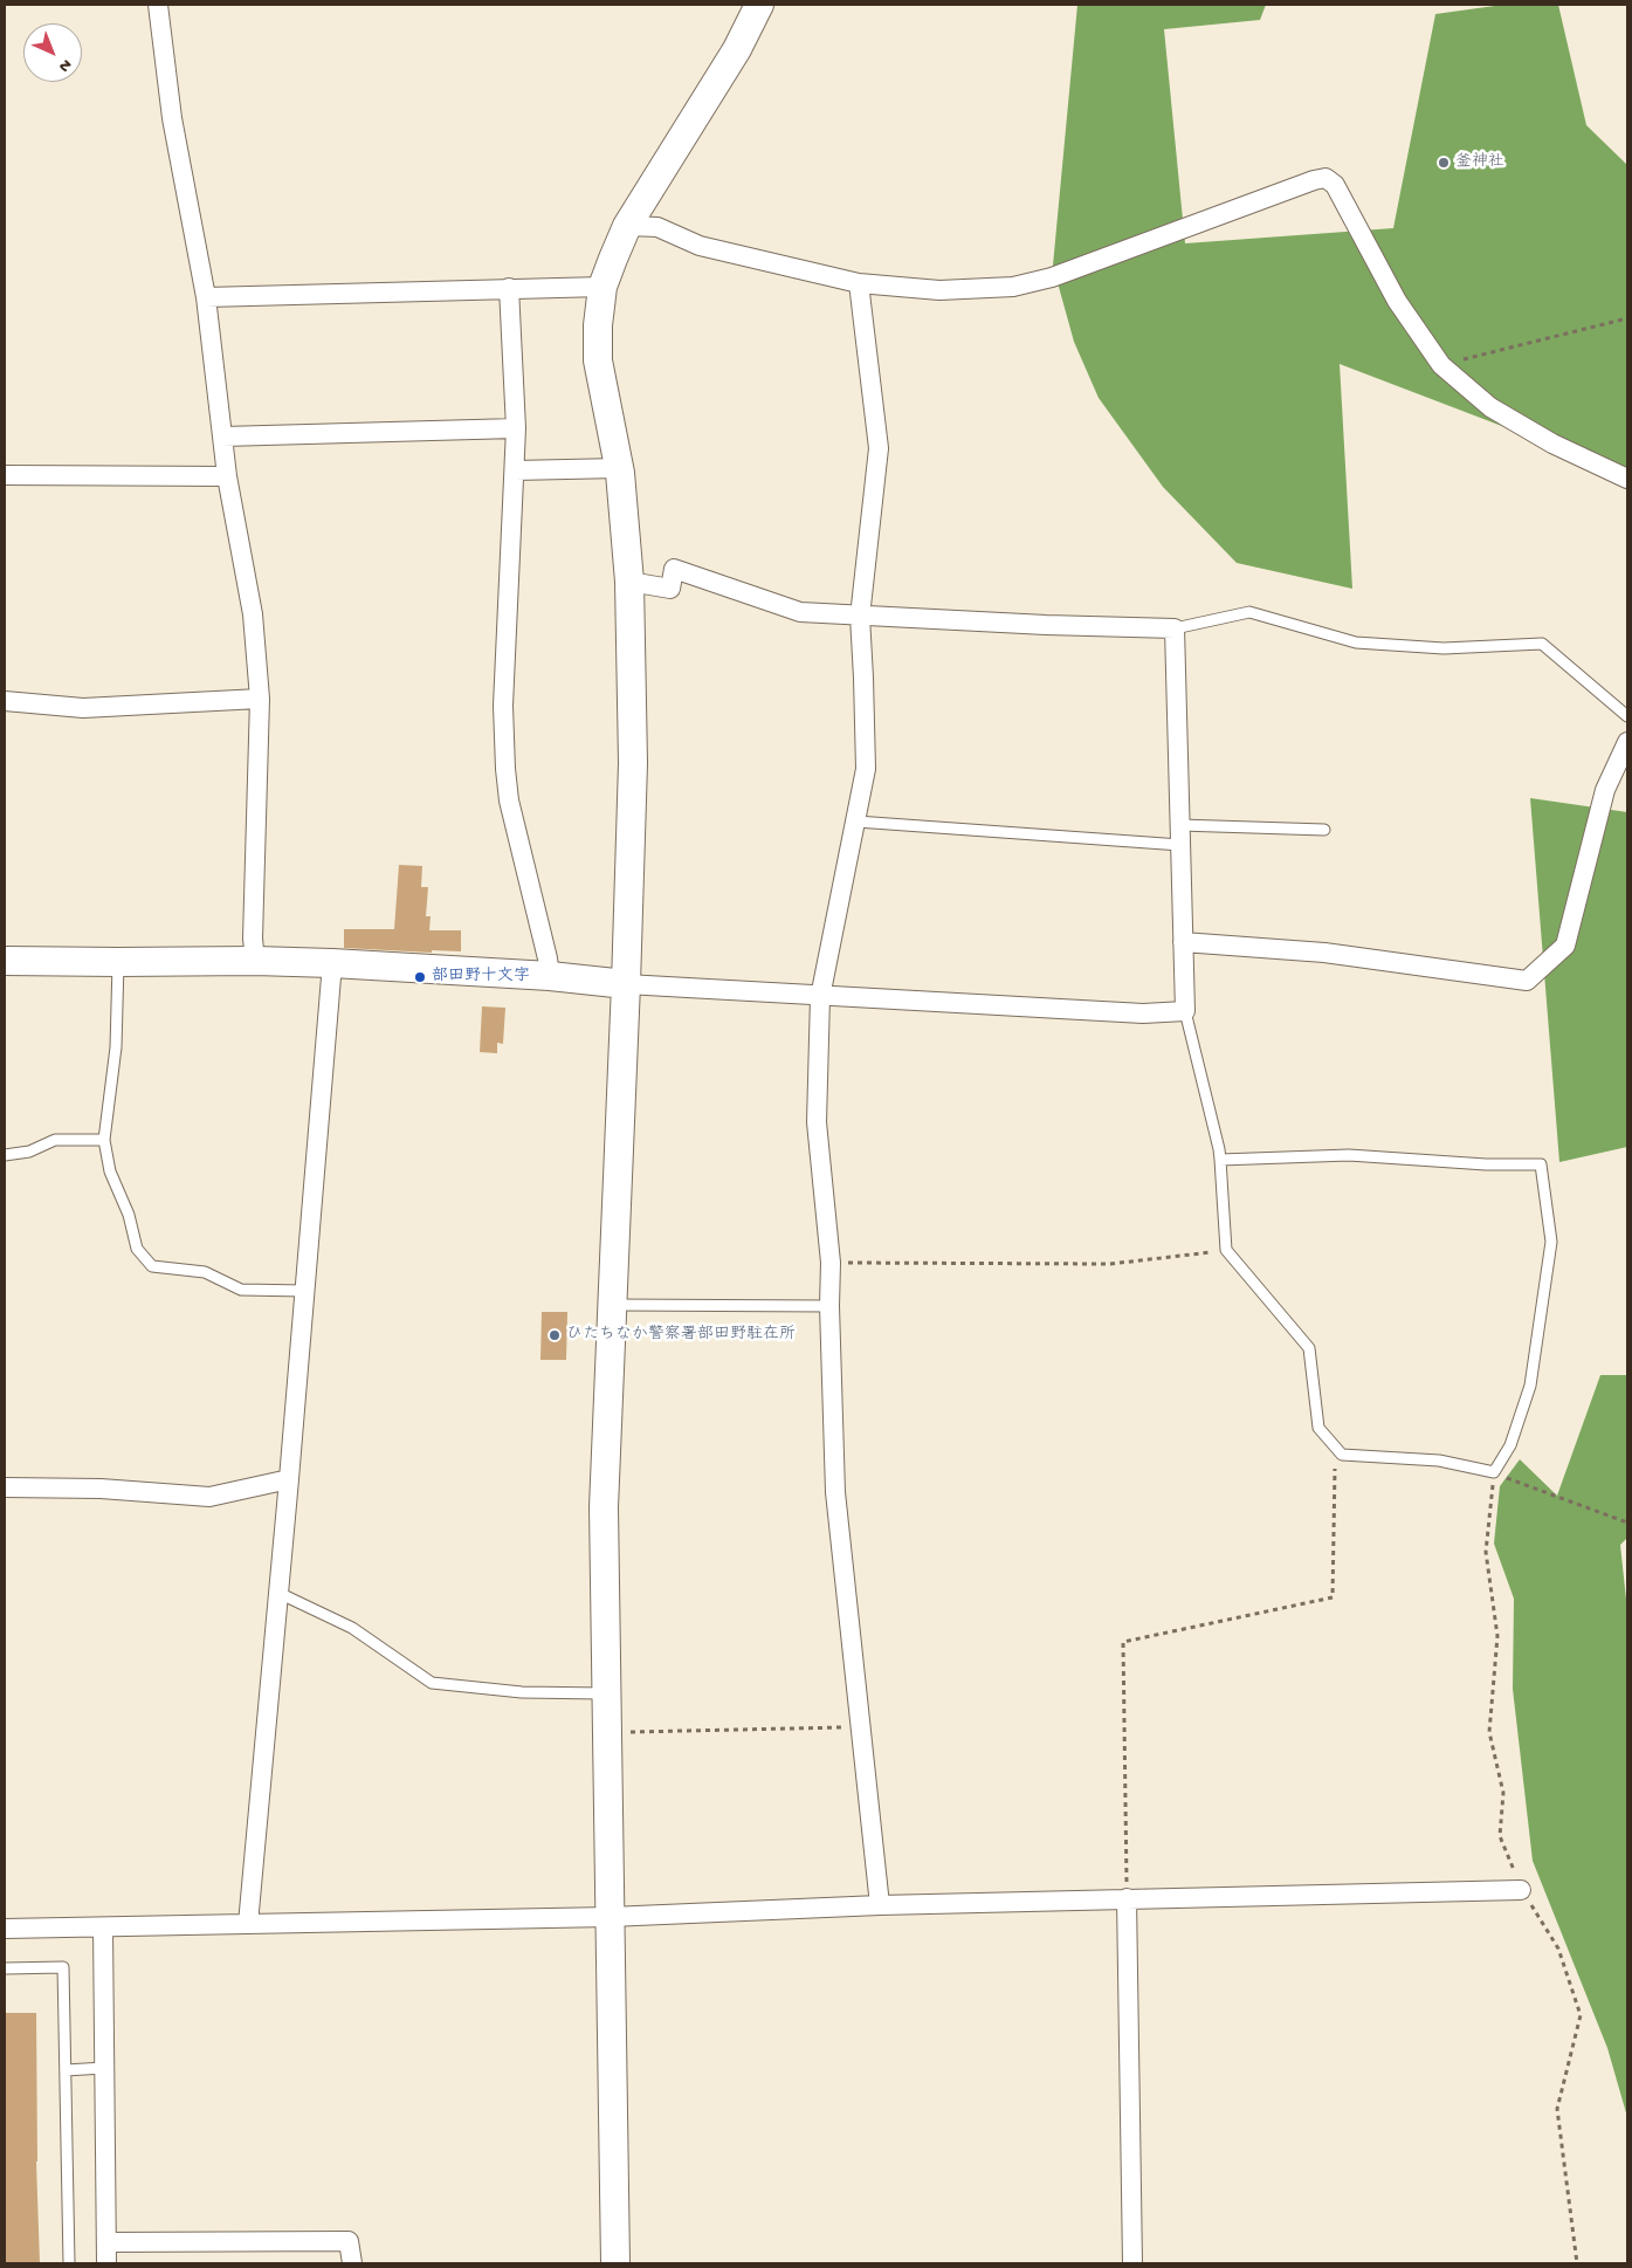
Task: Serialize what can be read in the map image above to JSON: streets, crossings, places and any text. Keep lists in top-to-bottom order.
{
  "places": ["釜神社", "部田野十文字", "ひたちなか警察署部田野駐在所"],
  "north": "bottom right"
}
